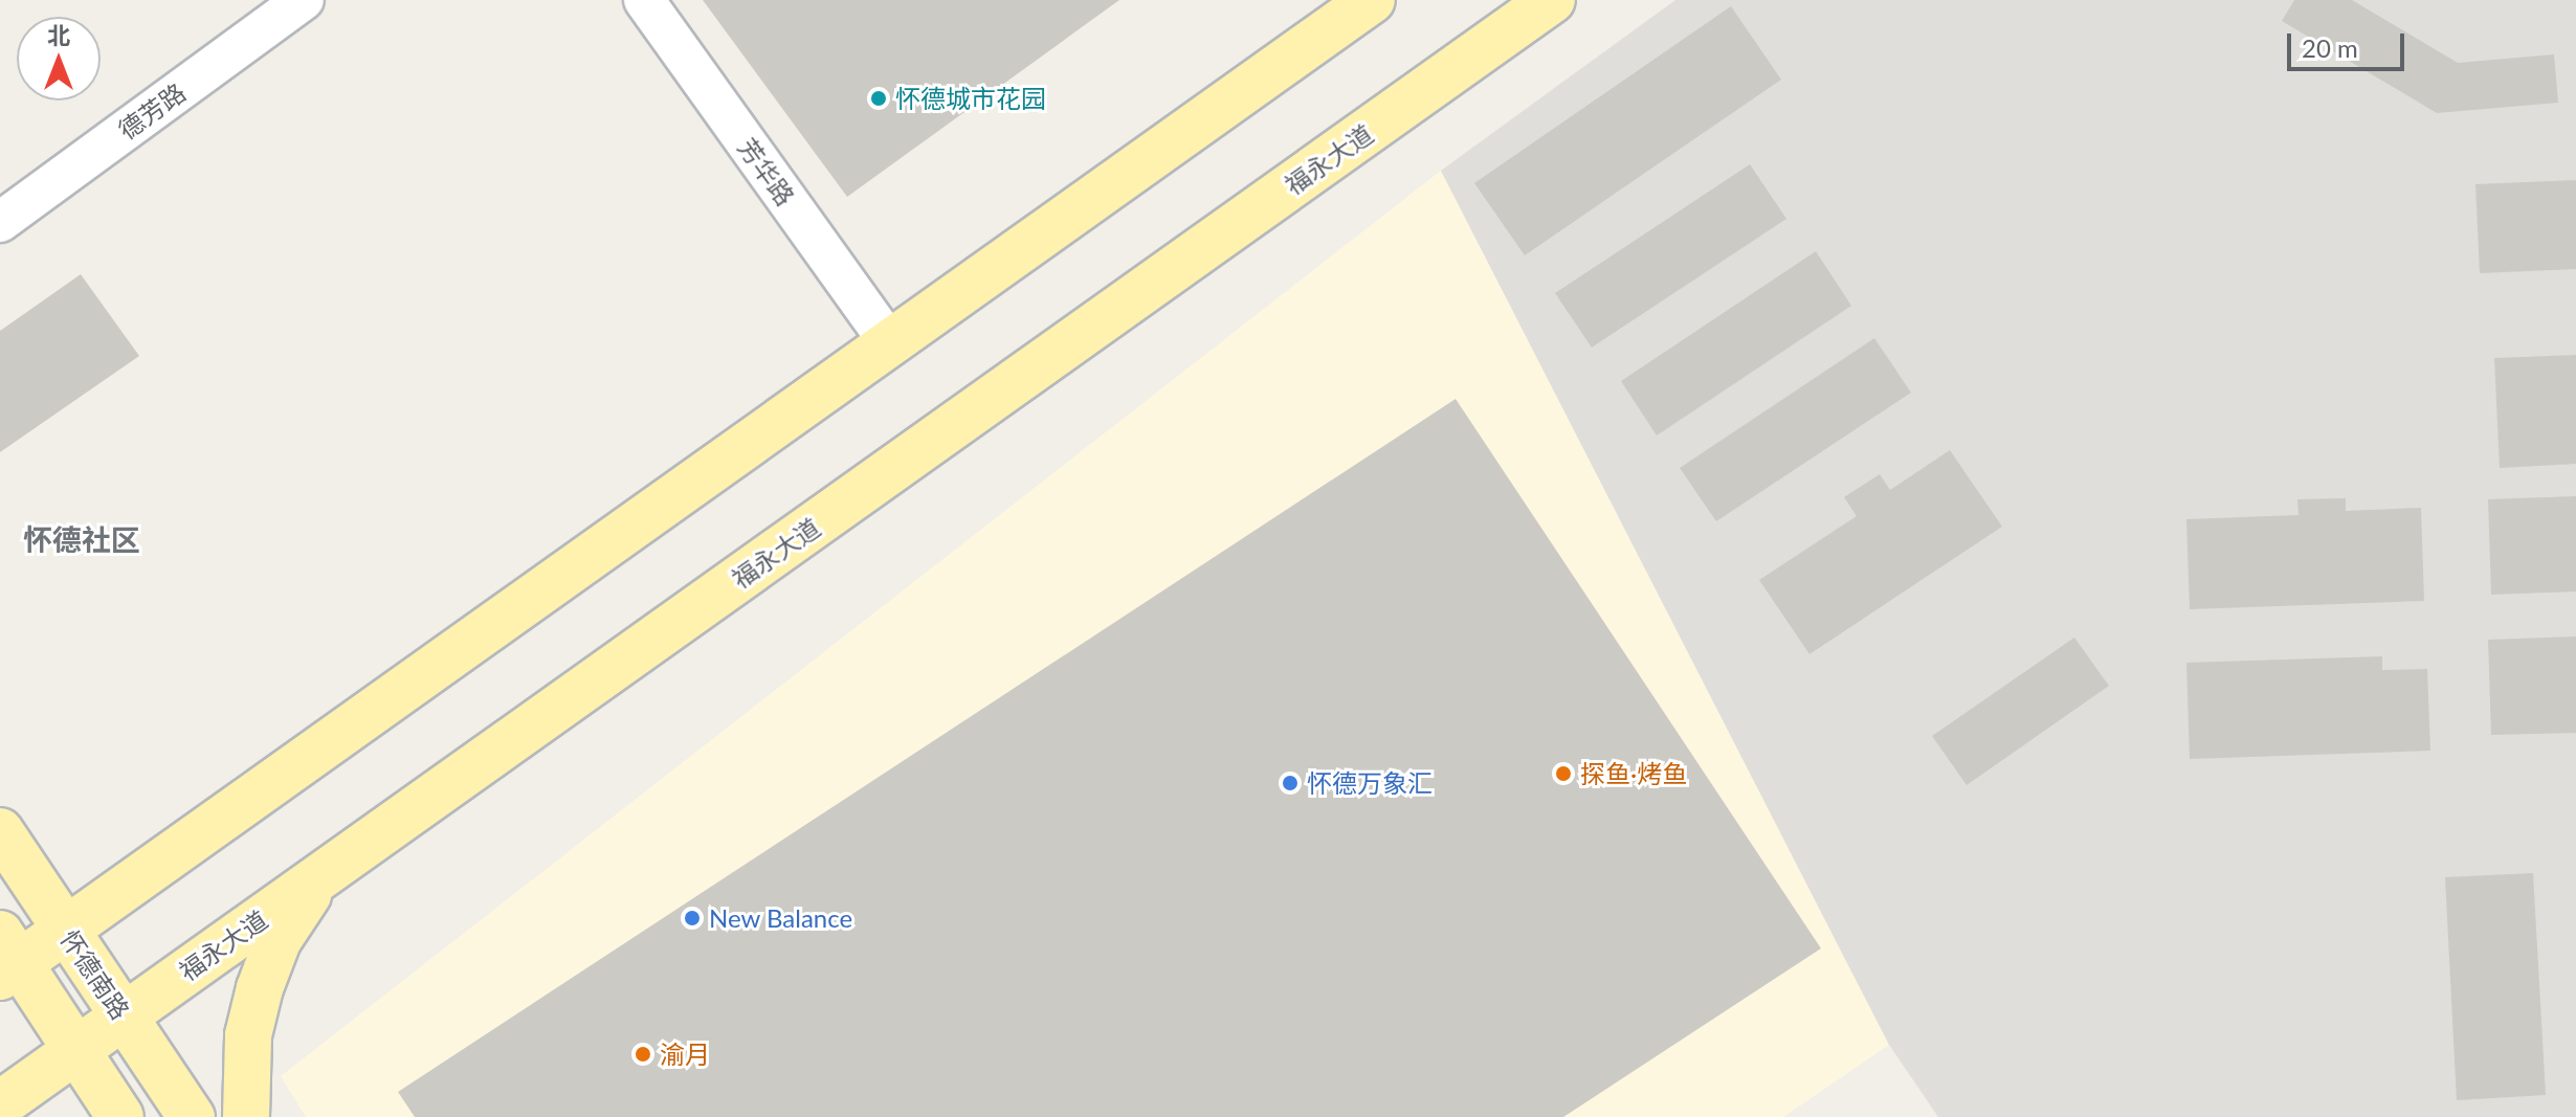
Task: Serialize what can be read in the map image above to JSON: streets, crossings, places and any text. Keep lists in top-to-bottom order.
{
  "streets": {
    "main road": ["福永大道", "怀德南路"],
    "street": ["德芳路", "芳华路"]
  },
  "crossings": [
    ["福永大道", "怀德南路"]
  ],
  "districts": ["怀德社区"],
  "places": [
    "怀德城市花园",
    "探鱼·烤鱼",
    "怀德万象汇",
    "New Balance",
    "渝月"
  ],
  "scale_bar": "20 m",
  "north": "top"
}
